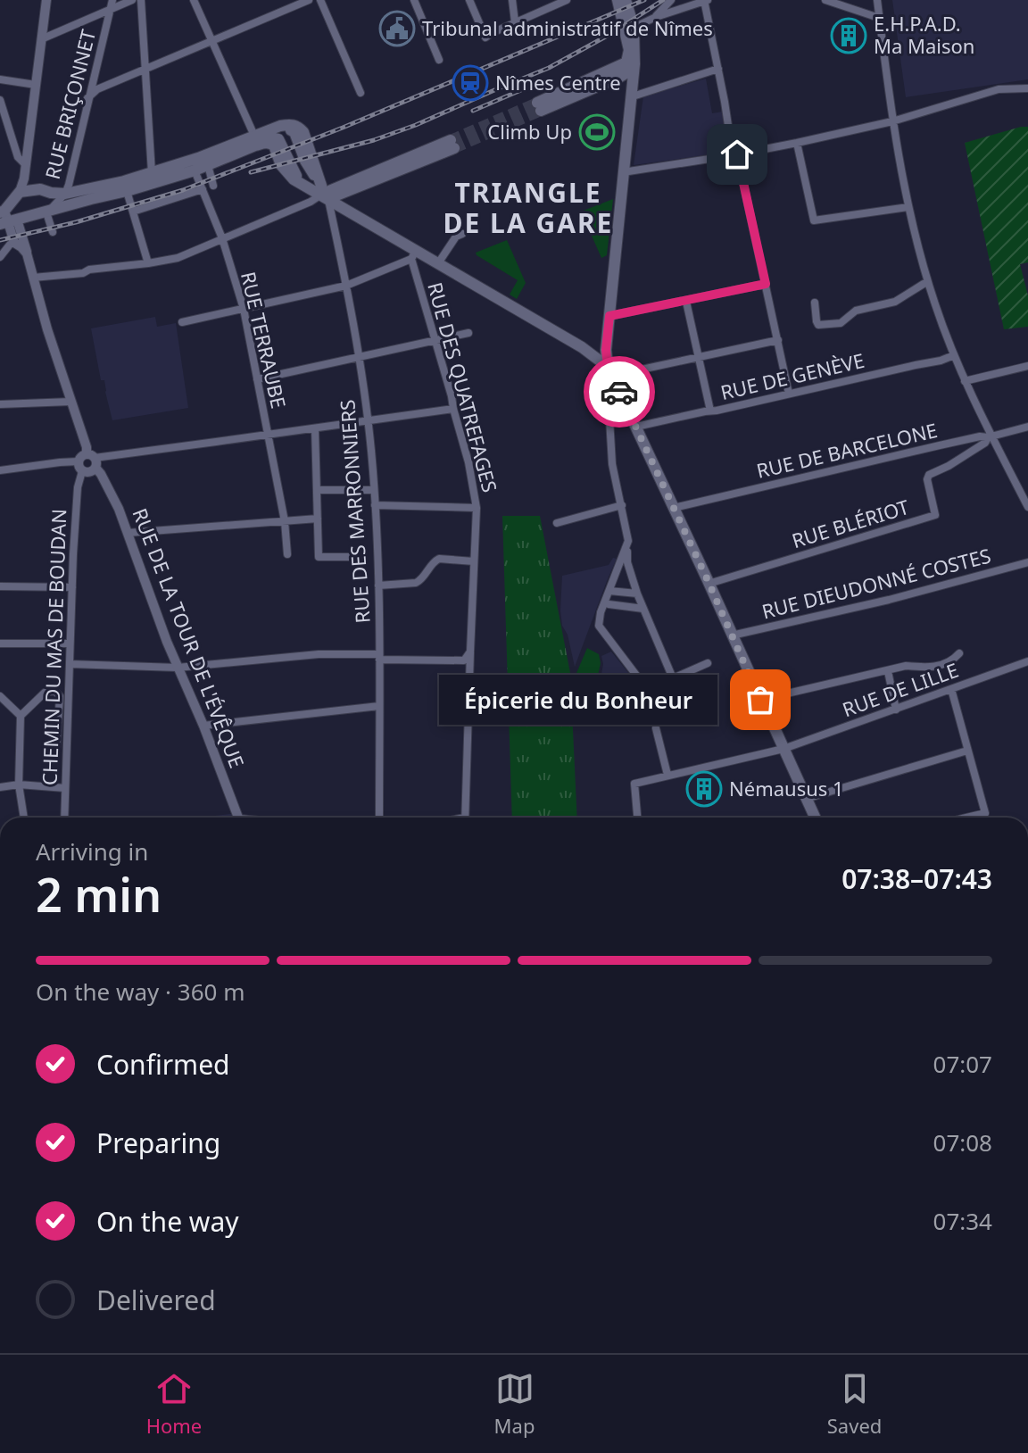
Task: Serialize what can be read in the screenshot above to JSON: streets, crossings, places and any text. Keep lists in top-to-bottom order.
{
  "streets": {
    "street": [
      "RUE BRIÇONNET",
      "RUE TERRAUBE",
      "RUE DE GENÈVE",
      "RUE DES QUATREFAGES",
      "RUE DE BARCELONE",
      "RUE DES MARRONNIERS",
      "RUE BLÉRIOT",
      "RUE DIEUDONNÉ COSTES",
      "RUE DE LA TOUR DE L'ÉVÊQUE",
      "CHEMIN DU MAS DE BOUDAN",
      "RUE DE LILLE"
    ]
  },
  "crossings": [
    ["RUE DE BARCELONE", "RUE BLÉRIOT"]
  ],
  "districts": ["TRIANGLE DE LA GARE"],
  "places": {
    "public building": ["Tribunal administratif de Nîmes"],
    "building": ["E.H.P.A.D. Ma Maison", "Némausus 1"],
    "station": ["Nîmes Centre"],
    "sports": ["Climb Up"],
    "other": ["Épicerie du Bonheur"]
  },
  "page": {
    "bubble": "Épicerie du Bonheur",
    "heading": ["2 min", "Arriving in", "07:38–07:43"],
    "bar": "On the way · 360 m",
    "list": [
      ["Confirmed", "07:07"],
      ["Preparing", "07:08"],
      ["On the way", "07:34"],
      "Delivered"
    ],
    "tabs": ["Home", "Map", "Saved"]
  }
}
